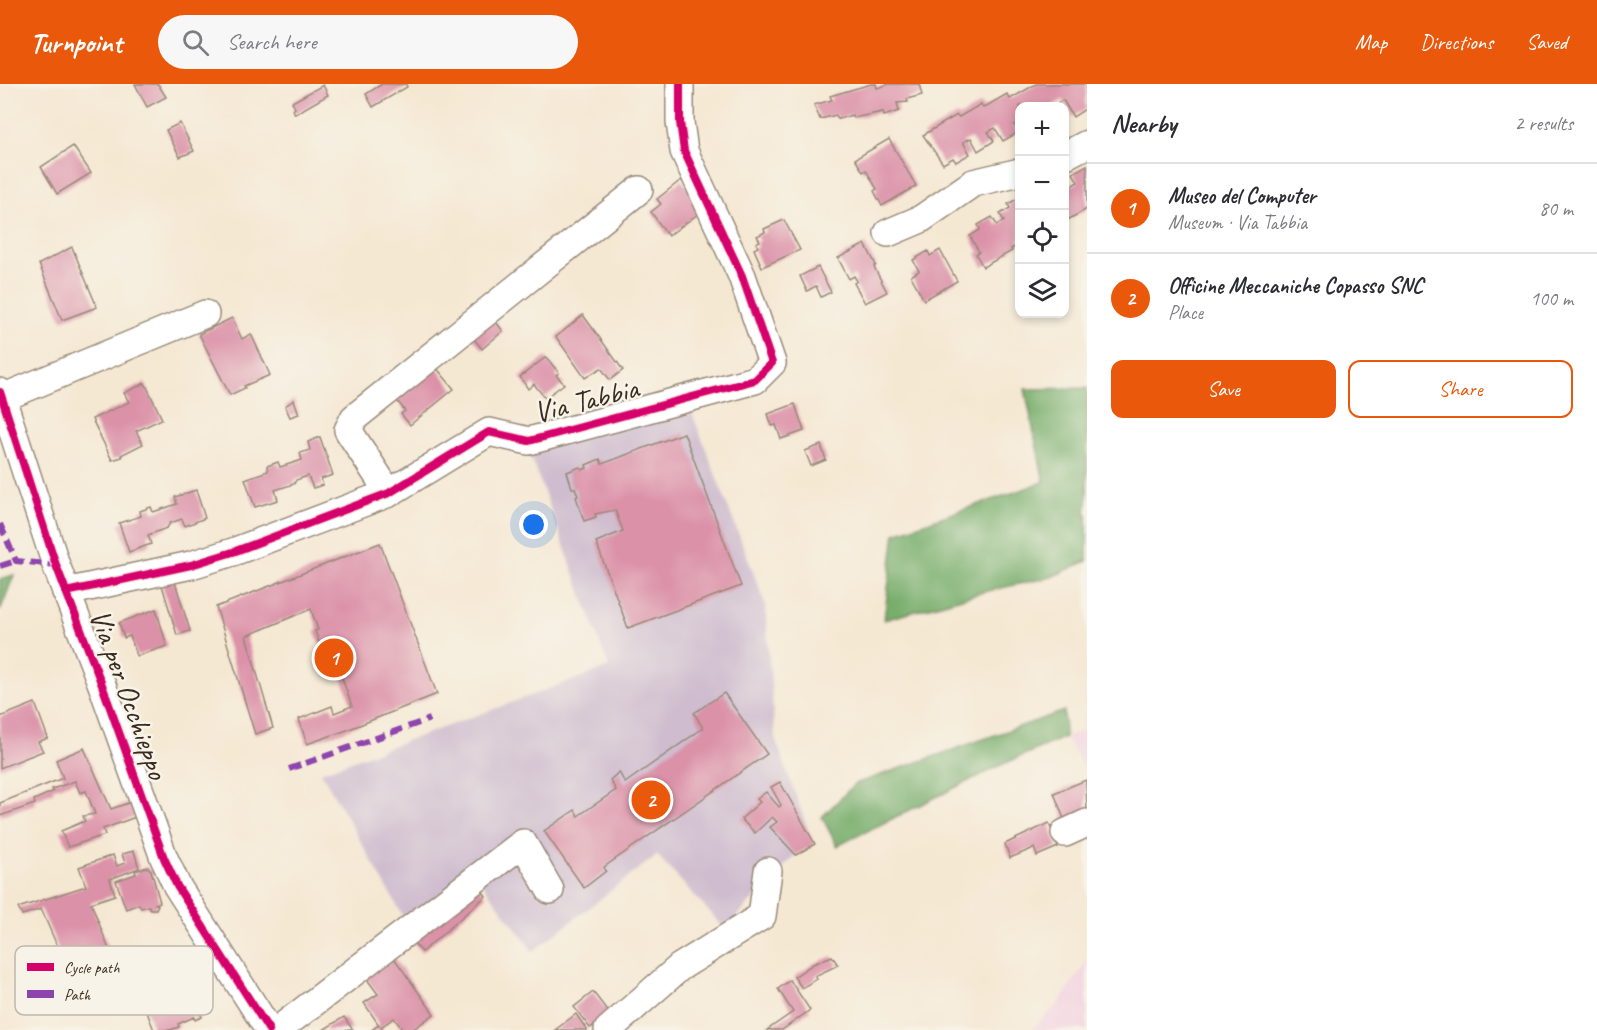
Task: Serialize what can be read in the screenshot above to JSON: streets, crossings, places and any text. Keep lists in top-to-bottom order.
{
  "streets": {
    "street": ["Via Tabbia", "Via per Occhieppo"]
  },
  "crossings": [
    ["Via Tabbia", "Via per Occhieppo"]
  ],
  "legend": ["Cycle path", "Path"],
  "page": {
    "header": "Turnpoint",
    "search": "Search here",
    "nav": ["Map", "Directions", "Saved"],
    "heading": ["Nearby", "2 results"],
    "map_buttons": ["+", "−"],
    "list": [
      {
        "mark": "1",
        "name": "Museo del Computer",
        "note": "Museum · Via Tabbia",
        "value": "80 m"
      },
      {
        "mark": "2",
        "name": "Officine Meccaniche Copasso SNC",
        "note": "Place",
        "value": "100 m"
      }
    ],
    "buttons": ["Save", "Share"],
    "pins": ["1", "2"]
  }
}
